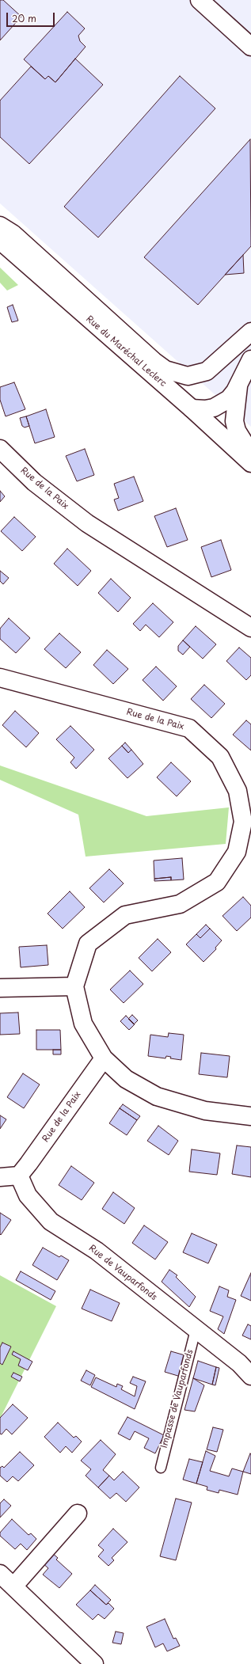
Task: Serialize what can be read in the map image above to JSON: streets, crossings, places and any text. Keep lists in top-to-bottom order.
{
  "streets": {
    "street": ["Rue du Maréchal Leclerc", "Rue de la Paix", "Rue de Vauparfonds"],
    "lane": ["Impasse de Vauparfonds"]
  },
  "crossings": [
    ["Rue de la Paix", "Rue de Vauparfonds"],
    ["Rue de Vauparfonds", "Impasse de Vauparfonds"]
  ],
  "scale_bar": "20 m"
}
